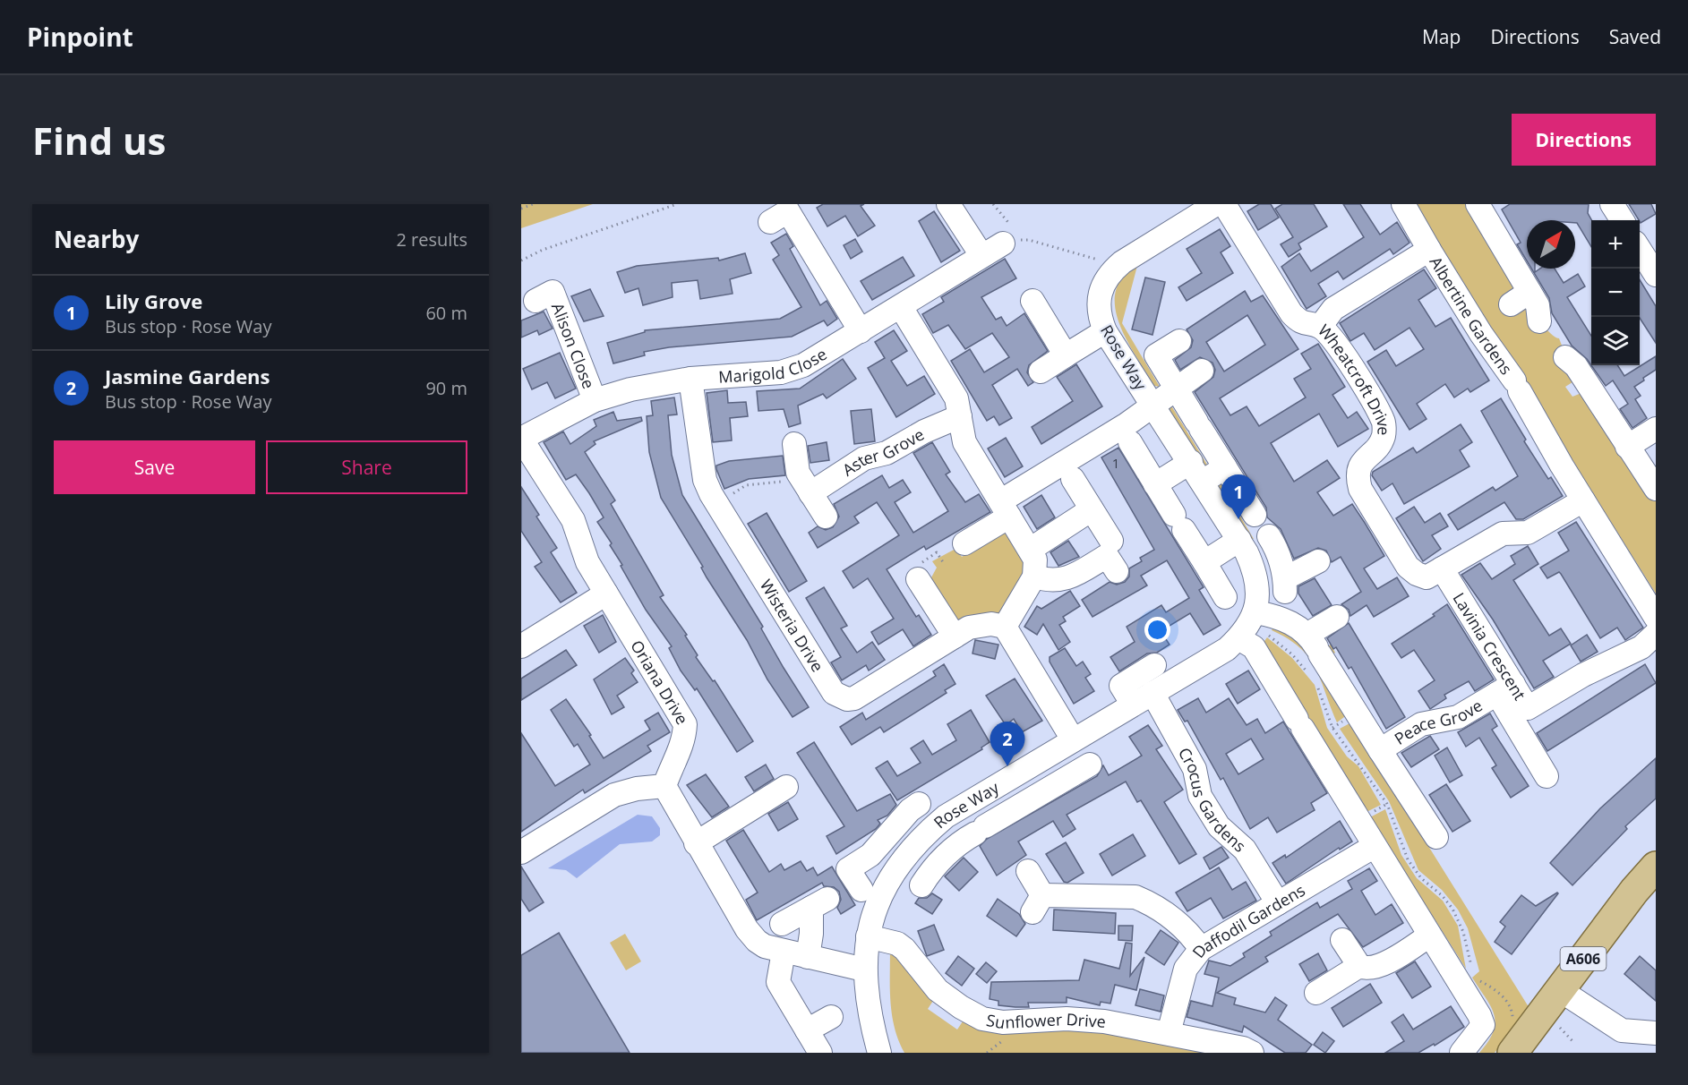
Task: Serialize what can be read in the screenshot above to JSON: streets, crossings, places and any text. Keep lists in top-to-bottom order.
{
  "streets": {
    "main road": ["A606"],
    "street": [
      "Albertine Gardens",
      "Alison Close",
      "Rose Way",
      "Marigold Close",
      "Wheatcroft Drive",
      "Aster Grove",
      "Wisteria Drive",
      "Lavinia Crescent",
      "Oriana Drive",
      "Peace Grove",
      "Crocus Gardens",
      "Daffodil Gardens",
      "Sunflower Drive"
    ]
  },
  "crossings": [
    ["Albertine Gardens", "Wheatcroft Drive"],
    ["Alison Close", "Marigold Close"],
    ["Rose Way", "Crocus Gardens"],
    ["Rose Way", "Sunflower Drive"],
    ["Marigold Close", "Wisteria Drive"],
    ["Marigold Close", "Oriana Drive"],
    ["Wheatcroft Drive", "Lavinia Crescent"],
    ["Lavinia Crescent", "Peace Grove"],
    ["Crocus Gardens", "Daffodil Gardens"],
    ["Daffodil Gardens", "Sunflower Drive"]
  ],
  "house_numbers": ["1"],
  "north": "top right",
  "page": {
    "header": "Pinpoint",
    "nav": ["Map", "Directions", "Saved"],
    "buttons": [
      "Directions",
      ["Save", "Share"]
    ],
    "title": "Find us",
    "heading": ["Nearby", "2 results"],
    "map_buttons": ["+", "−"],
    "list": [
      {
        "mark": "1",
        "name": "Lily Grove",
        "note": "Bus stop · Rose Way",
        "value": "60 m"
      },
      {
        "mark": "2",
        "name": "Jasmine Gardens",
        "note": "Bus stop · Rose Way",
        "value": "90 m"
      }
    ],
    "pins": ["1", "2"]
  }
}
